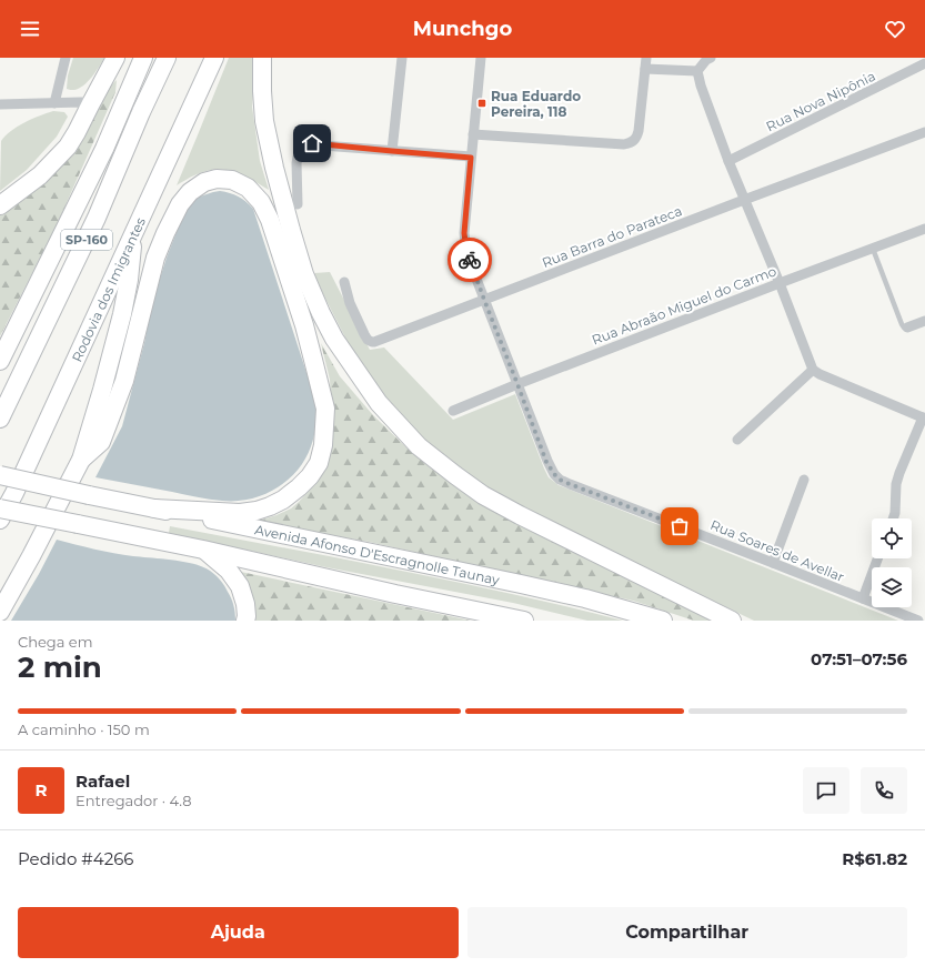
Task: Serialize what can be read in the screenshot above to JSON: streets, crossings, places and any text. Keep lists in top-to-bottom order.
{
  "streets": {
    "highway": ["SP-160", "Rodovia dos Imigrantes", "Avenida Afonso D'Escragnolle Taunay"],
    "street": [
      "Rua Nova Nipônia",
      "Rua Barra do Parateca",
      "Rua Abraão Miguel do Carmo",
      "Rua Soares de Avellar"
    ]
  },
  "crossings": [
    ["Rua Barra do Parateca", "Rua Soares de Avellar"],
    ["Rua Abraão Miguel do Carmo", "Rua Soares de Avellar"]
  ],
  "places": {
    "transit": ["Rua Eduardo Pereira, 118"]
  },
  "page": {
    "header": "Munchgo",
    "heading": ["2 min", "Chega em", "07:51–07:56"],
    "panel": [
      "Rafael",
      "Entregador · 4.8",
      "Pedido #4266",
      "R$61.82"
    ],
    "bar": "A caminho · 150 m",
    "round": "R",
    "buttons": ["Ajuda", "Compartilhar"]
  }
}
